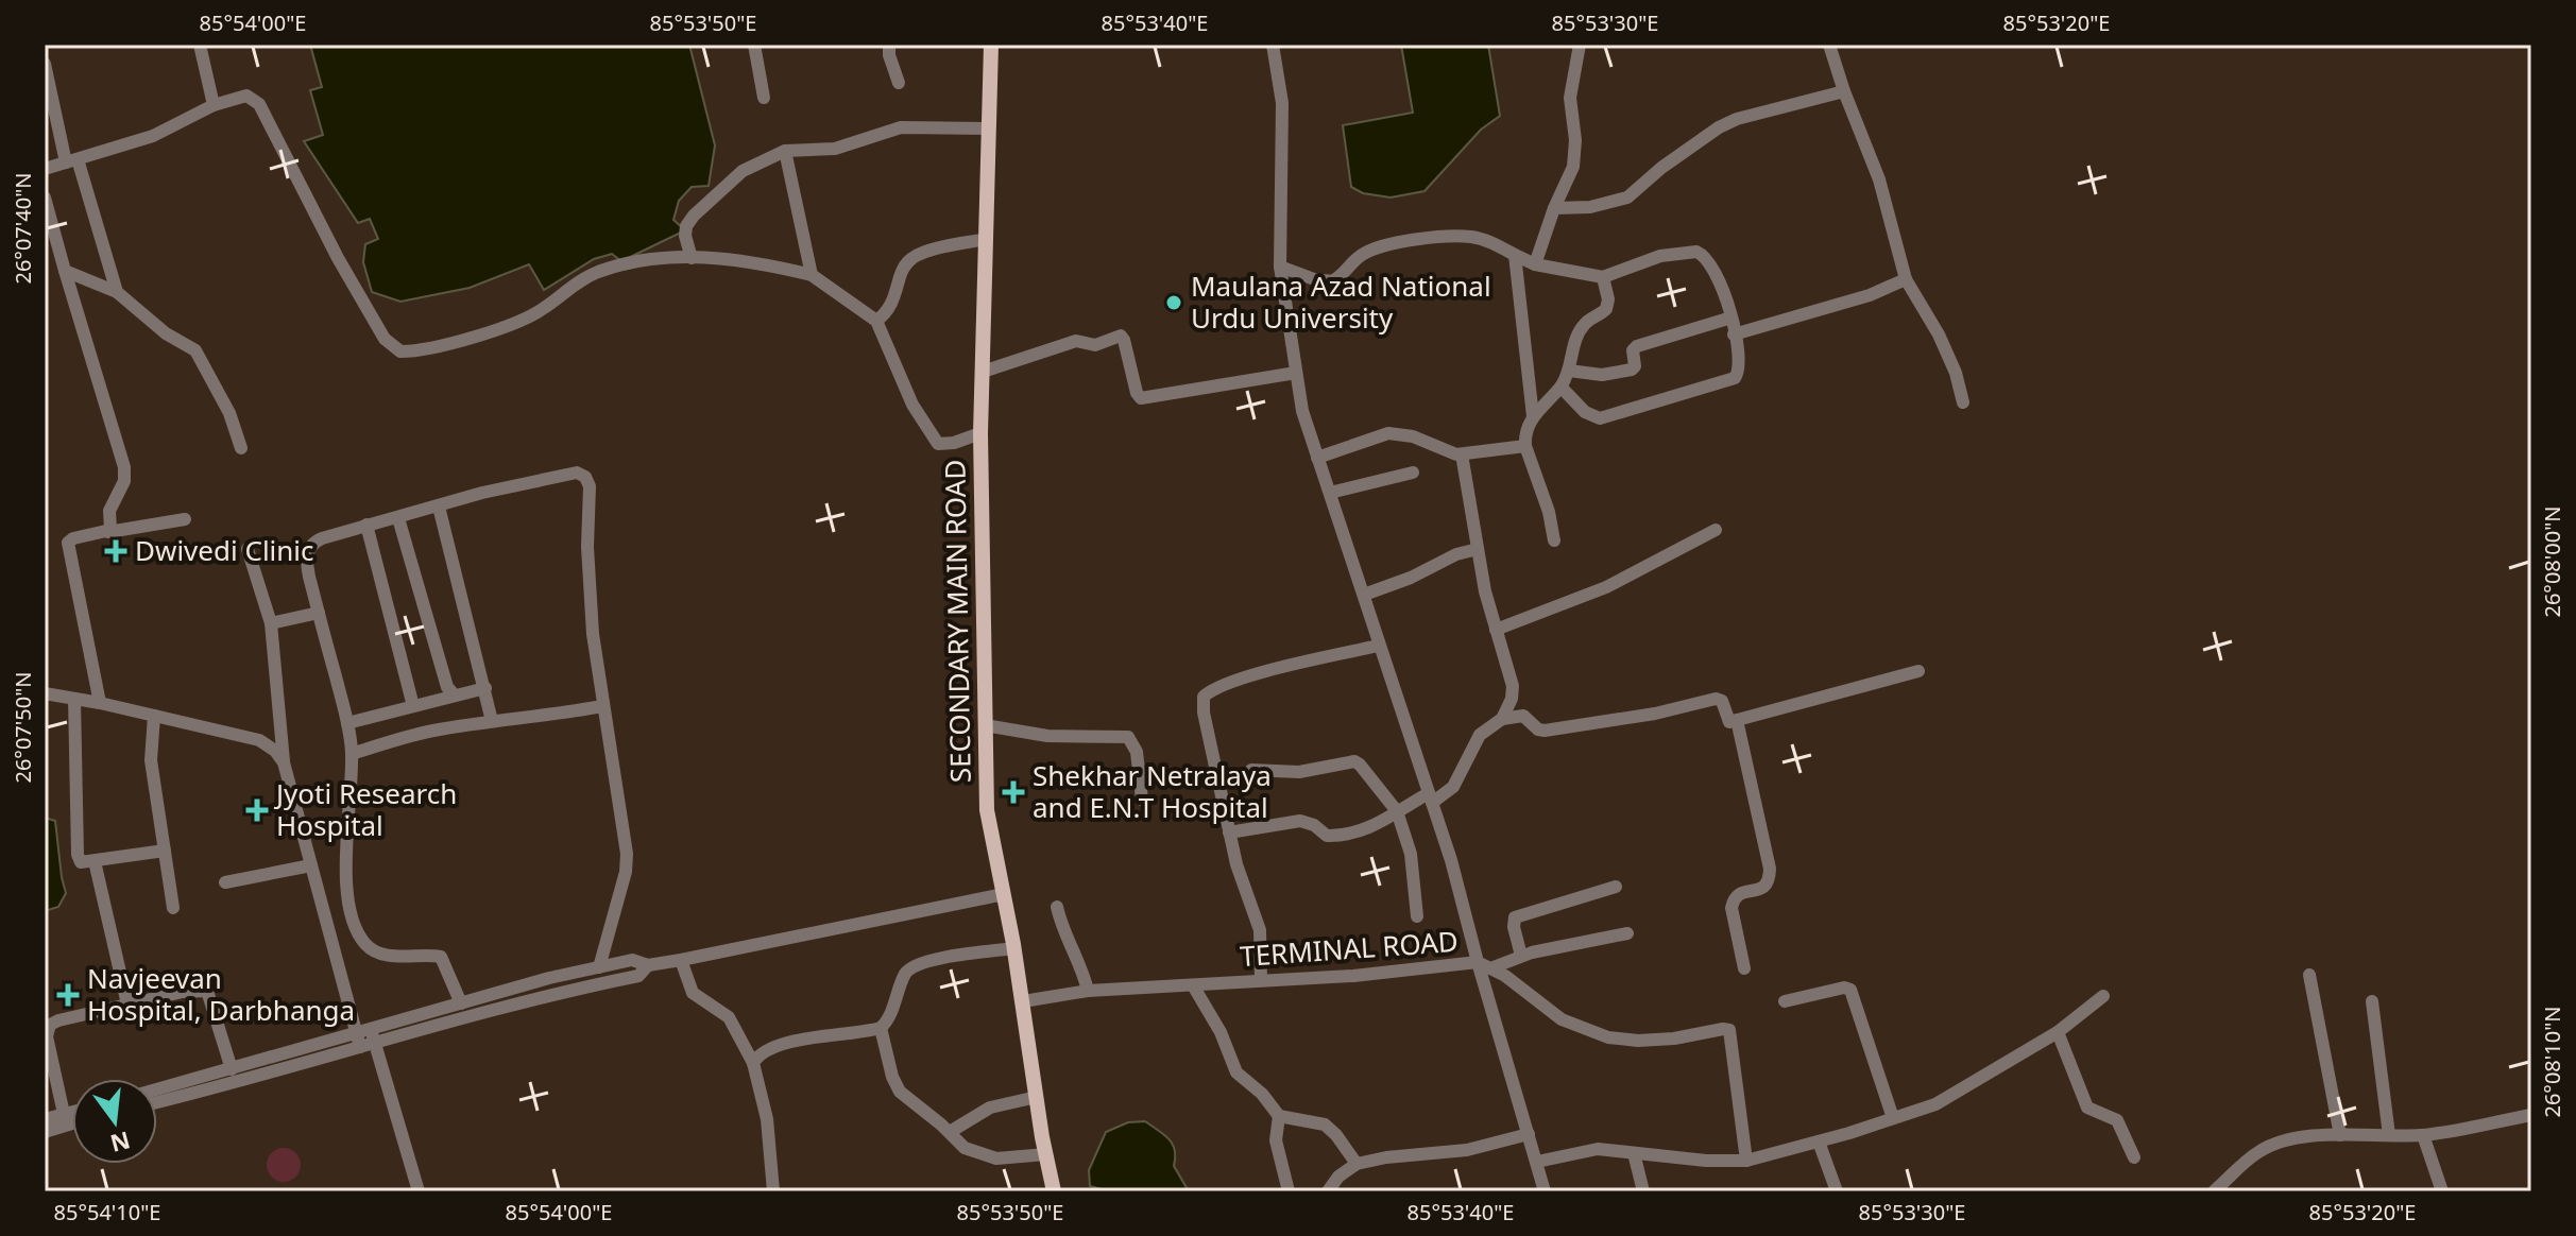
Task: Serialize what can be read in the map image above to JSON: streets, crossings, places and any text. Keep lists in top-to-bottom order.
{
  "streets": {
    "main road": ["SECONDARY MAIN ROAD"],
    "street": ["TERMINAL ROAD"]
  },
  "crossings": [
    ["SECONDARY MAIN ROAD", "TERMINAL ROAD"]
  ],
  "places": {
    "other": ["Maulana Azad National Urdu University"],
    "health": [
      "Dwivedi Clinic",
      "Shekhar Netralaya and E.N.T Hospital",
      "Jyoti Research Hospital",
      "Navjeevan Hospital, Darbhanga"
    ]
  },
  "north": "bottom",
  "coordinates": [
    "85°54'00\"E",
    "85°53'50\"E",
    "85°53'40\"E",
    "85°53'30\"E",
    "85°53'20\"E",
    "26°07'40\"N",
    "26°08'00\"N",
    "26°07'50\"N",
    "26°08'10\"N",
    "85°54'10\"E"
  ]
}
